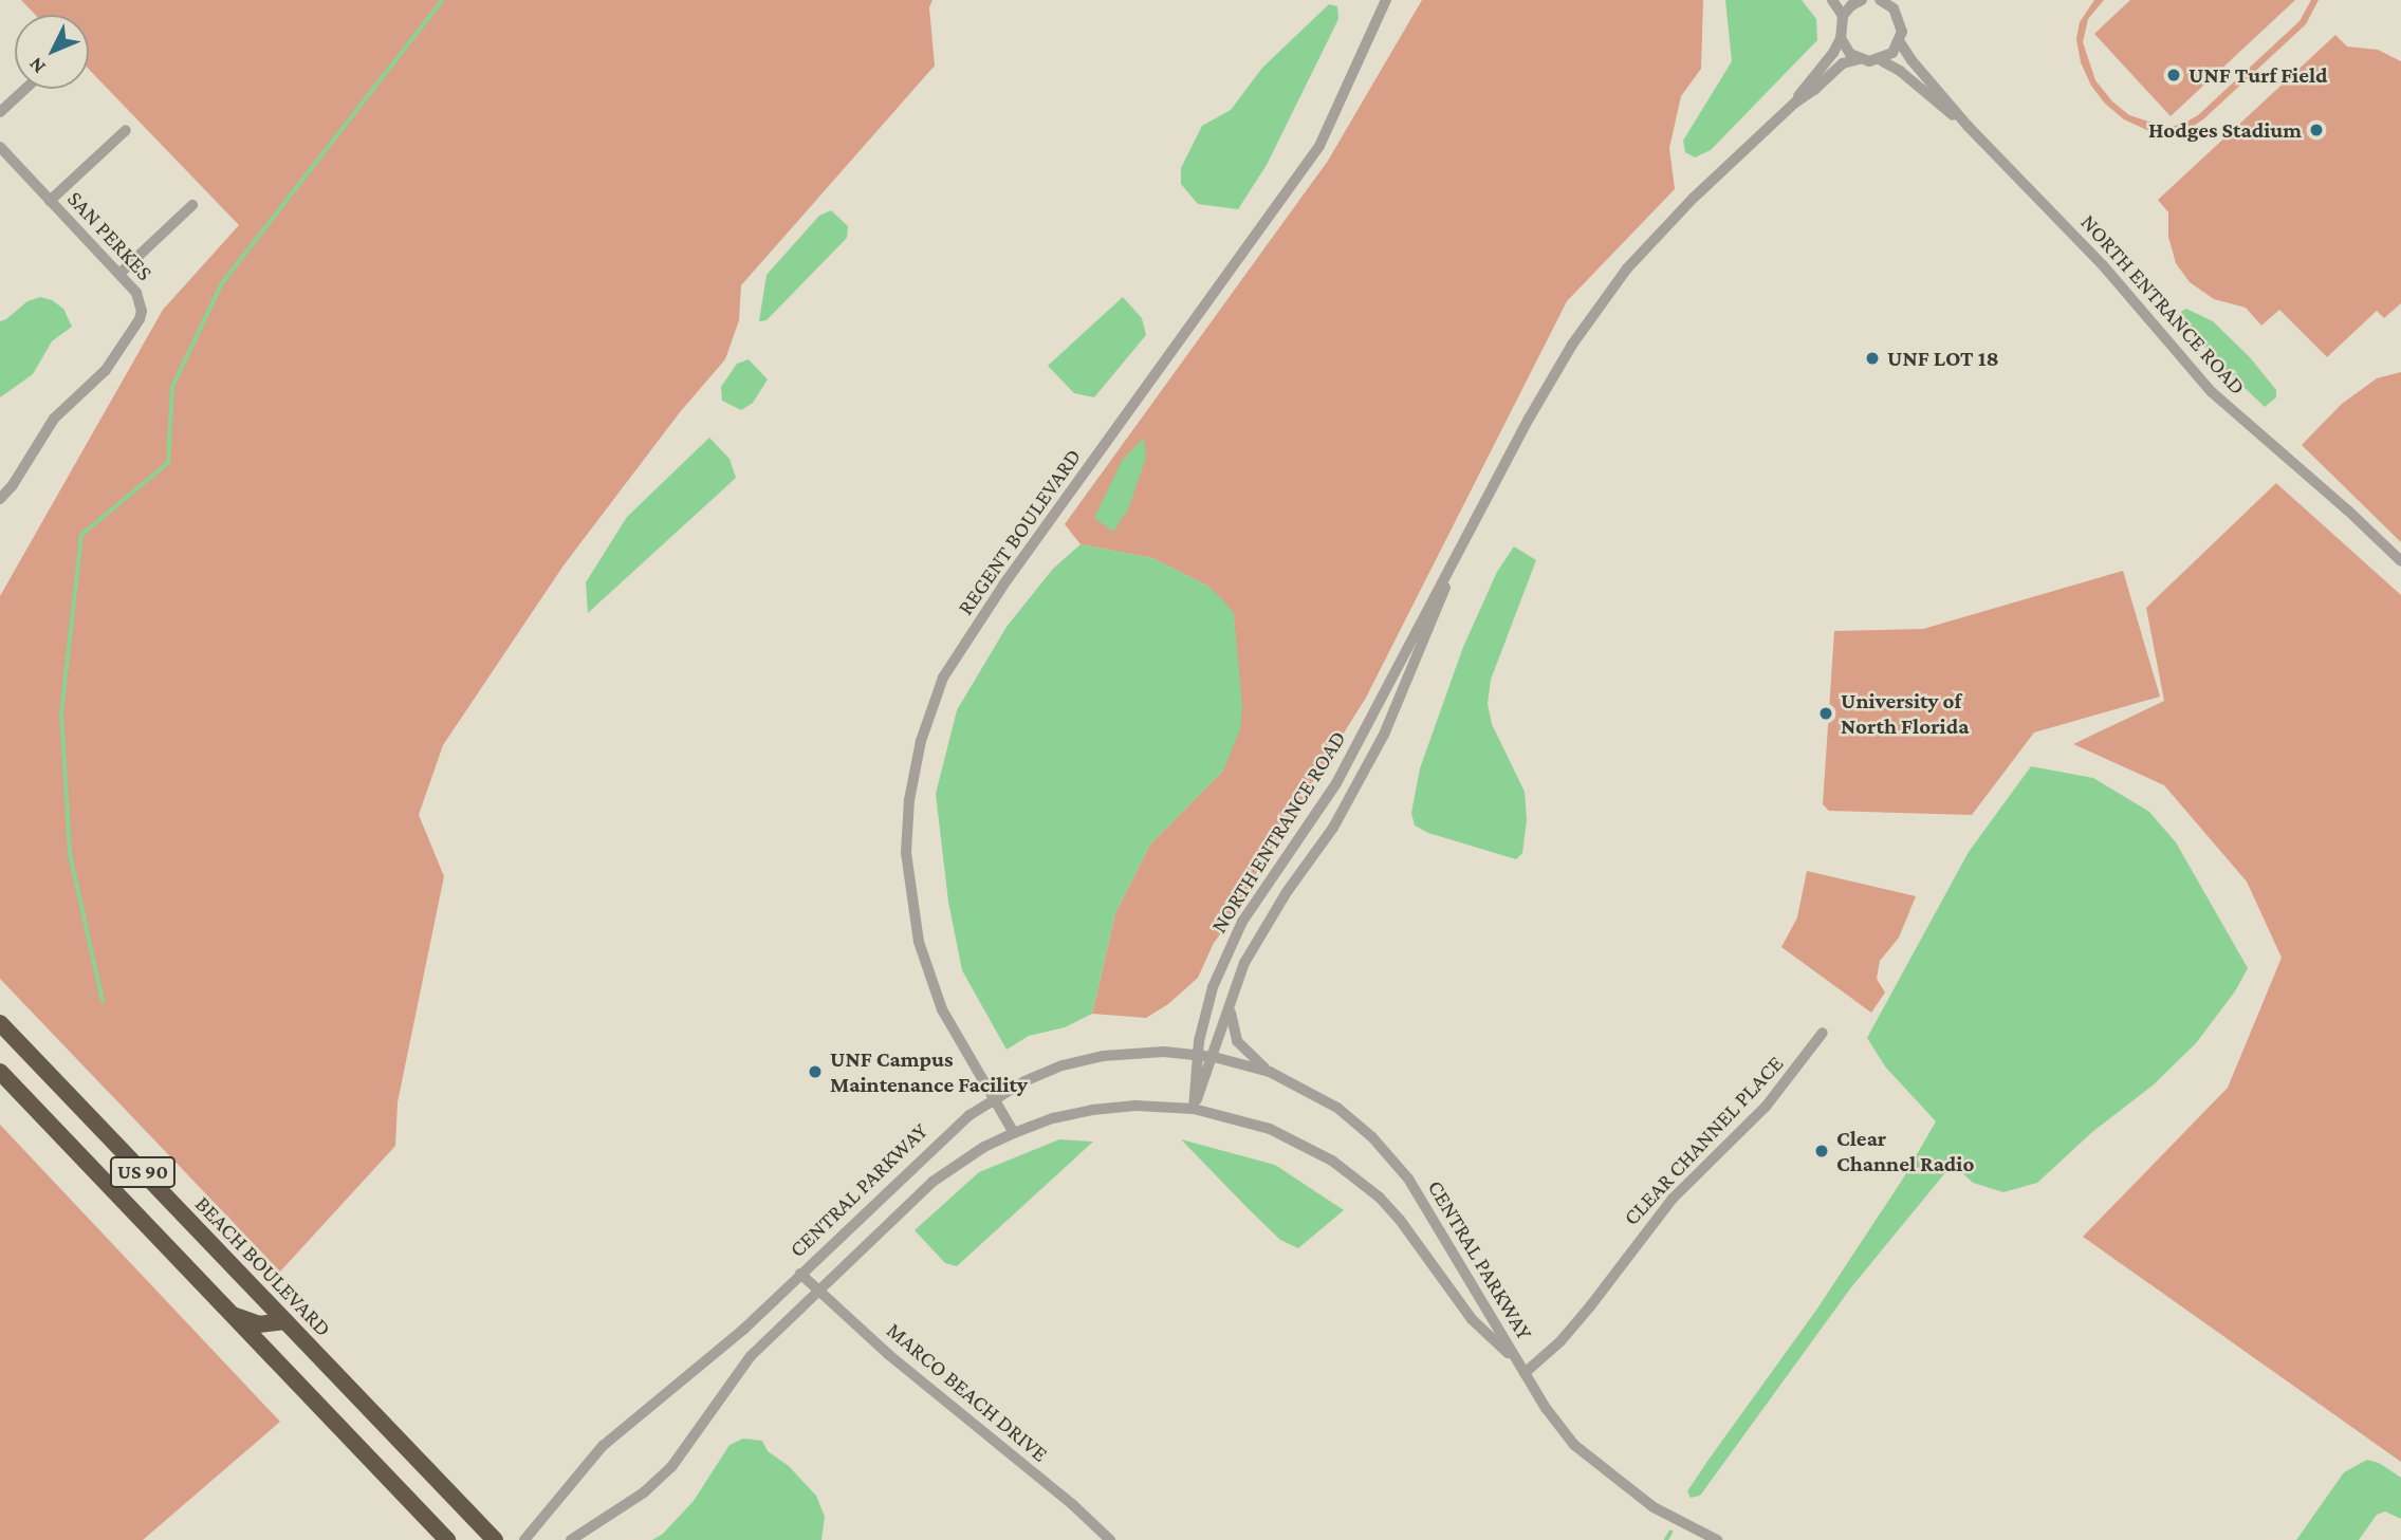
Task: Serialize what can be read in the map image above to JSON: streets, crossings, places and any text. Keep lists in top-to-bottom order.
{
  "streets": {
    "highway": ["US 90", "BEACH BOULEVARD"],
    "street": [
      "SAN PERKES",
      "NORTH ENTRANCE ROAD",
      "REGENT BOULEVARD",
      "CLEAR CHANNEL PLACE",
      "CENTRAL PARKWAY",
      "MARCO BEACH DRIVE"
    ]
  },
  "crossings": [
    ["NORTH ENTRANCE ROAD", "CENTRAL PARKWAY"],
    ["REGENT BOULEVARD", "CENTRAL PARKWAY"],
    ["CLEAR CHANNEL PLACE", "CENTRAL PARKWAY"],
    ["CENTRAL PARKWAY", "MARCO BEACH DRIVE"]
  ],
  "places": [
    "UNF Turf Field",
    "Hodges Stadium",
    "UNF LOT 18",
    "University of North Florida",
    "UNF Campus Maintenance Facility",
    "Clear Channel Radio"
  ],
  "north": "bottom left"
}
